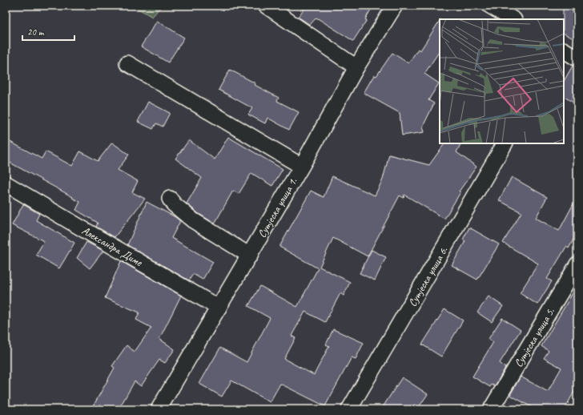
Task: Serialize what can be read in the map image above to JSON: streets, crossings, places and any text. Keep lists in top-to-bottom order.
{
  "streets": {
    "street": [
      "Сутјеска улица 1.",
      "Александра Диме",
      "Сутјеска улица 6.",
      "Сутјеска улица 5."
    ]
  },
  "crossings": [
    ["Сутјеска улица 1.", "Александра Диме"]
  ],
  "scale_bar": "20 m"
}
